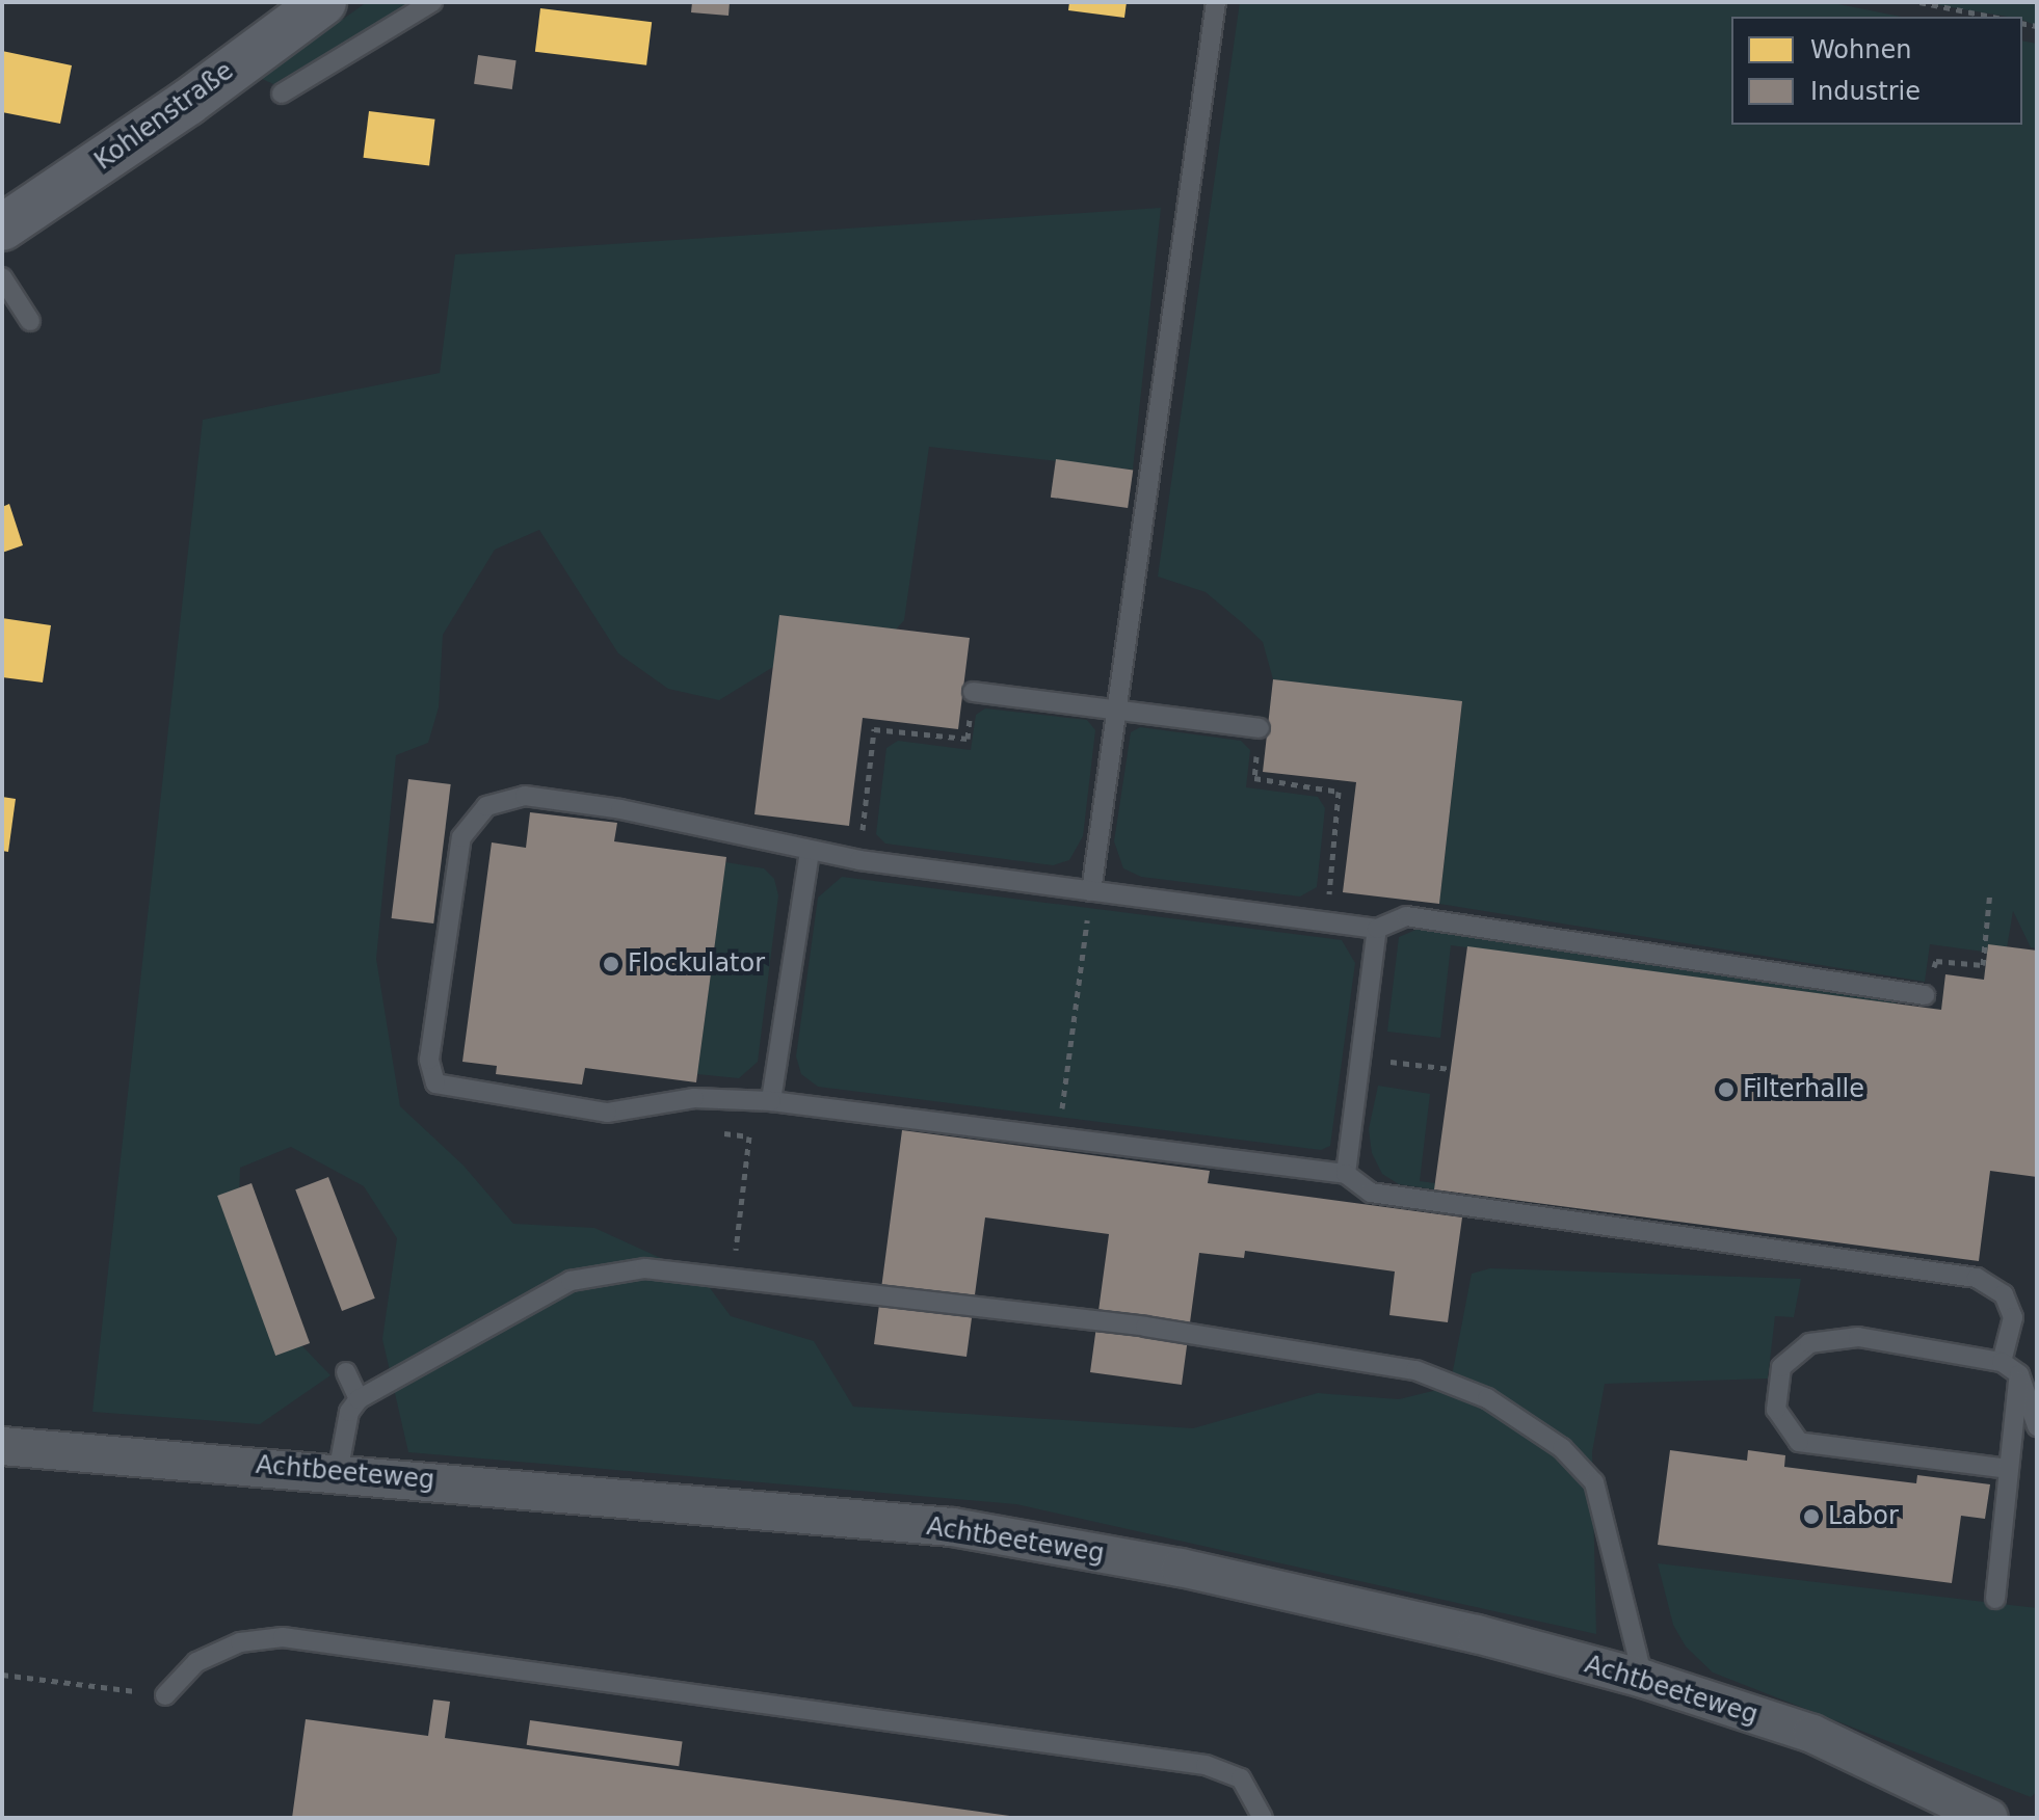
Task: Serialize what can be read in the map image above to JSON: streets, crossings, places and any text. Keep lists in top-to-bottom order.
{
  "streets": {
    "street": ["Kohlenstraße", "Achtbeeteweg"]
  },
  "places": ["Flockulator", "Filterhalle", "Labor"],
  "legend": ["Wohnen", "Industrie"]
}
